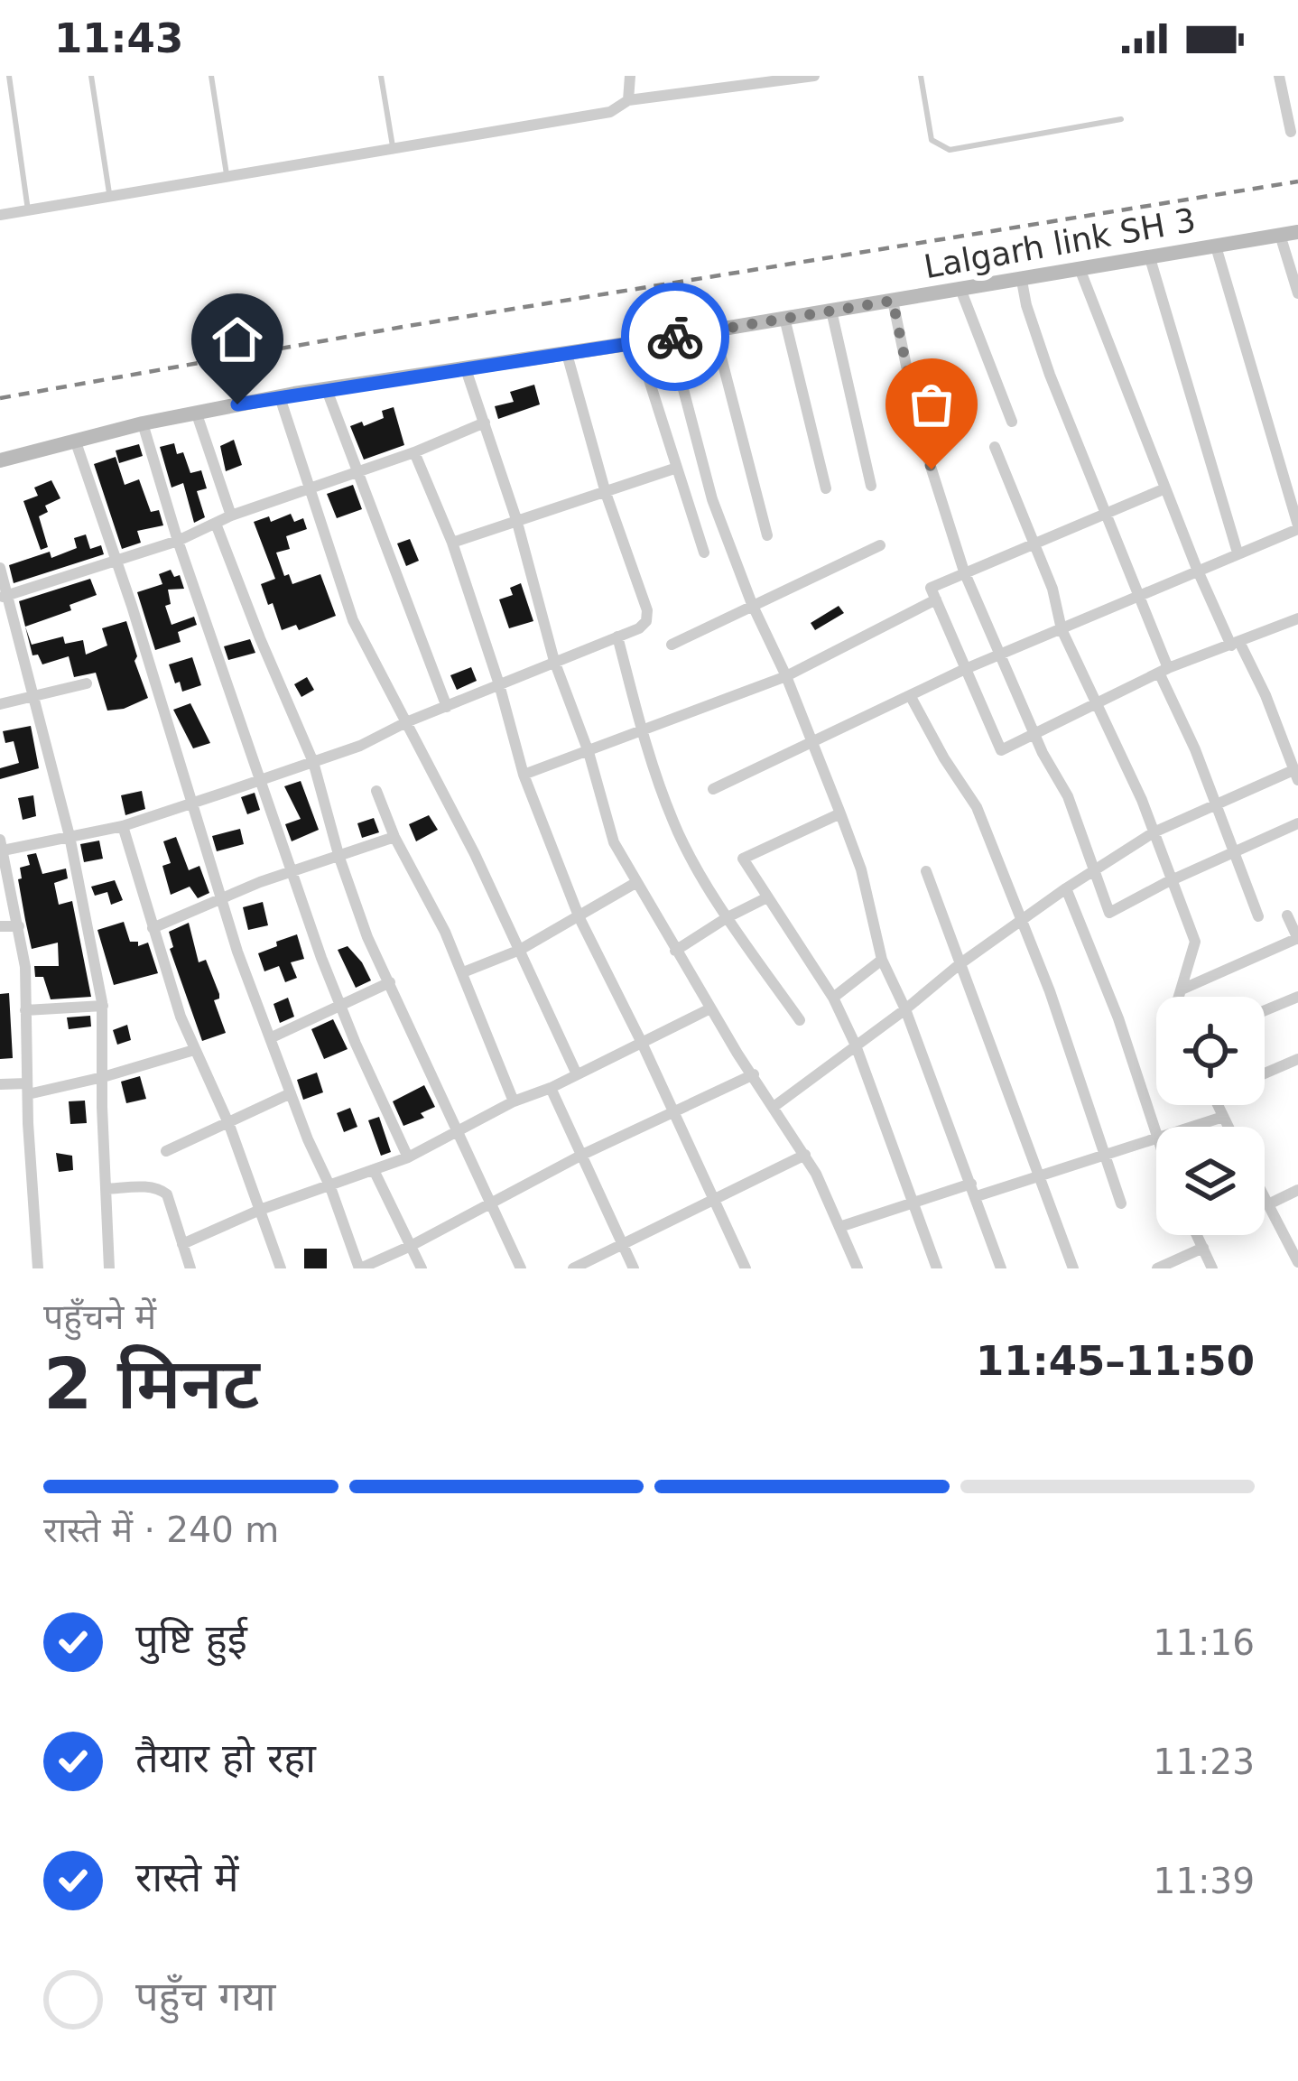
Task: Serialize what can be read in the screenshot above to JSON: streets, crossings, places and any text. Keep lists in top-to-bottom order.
{
  "streets": {
    "street": ["Lalgarh link SH 3"]
  },
  "page": {
    "status": "11:43",
    "heading": ["2 मिनट", "पहुँचने में", "11:45–11:50"],
    "bar": "रास्ते में · 240 m",
    "list": [
      ["पुष्टि हुई", "11:16"],
      ["तैयार हो रहा", "11:23"],
      ["रास्ते में", "11:39"],
      "पहुँच गया"
    ]
  }
}
